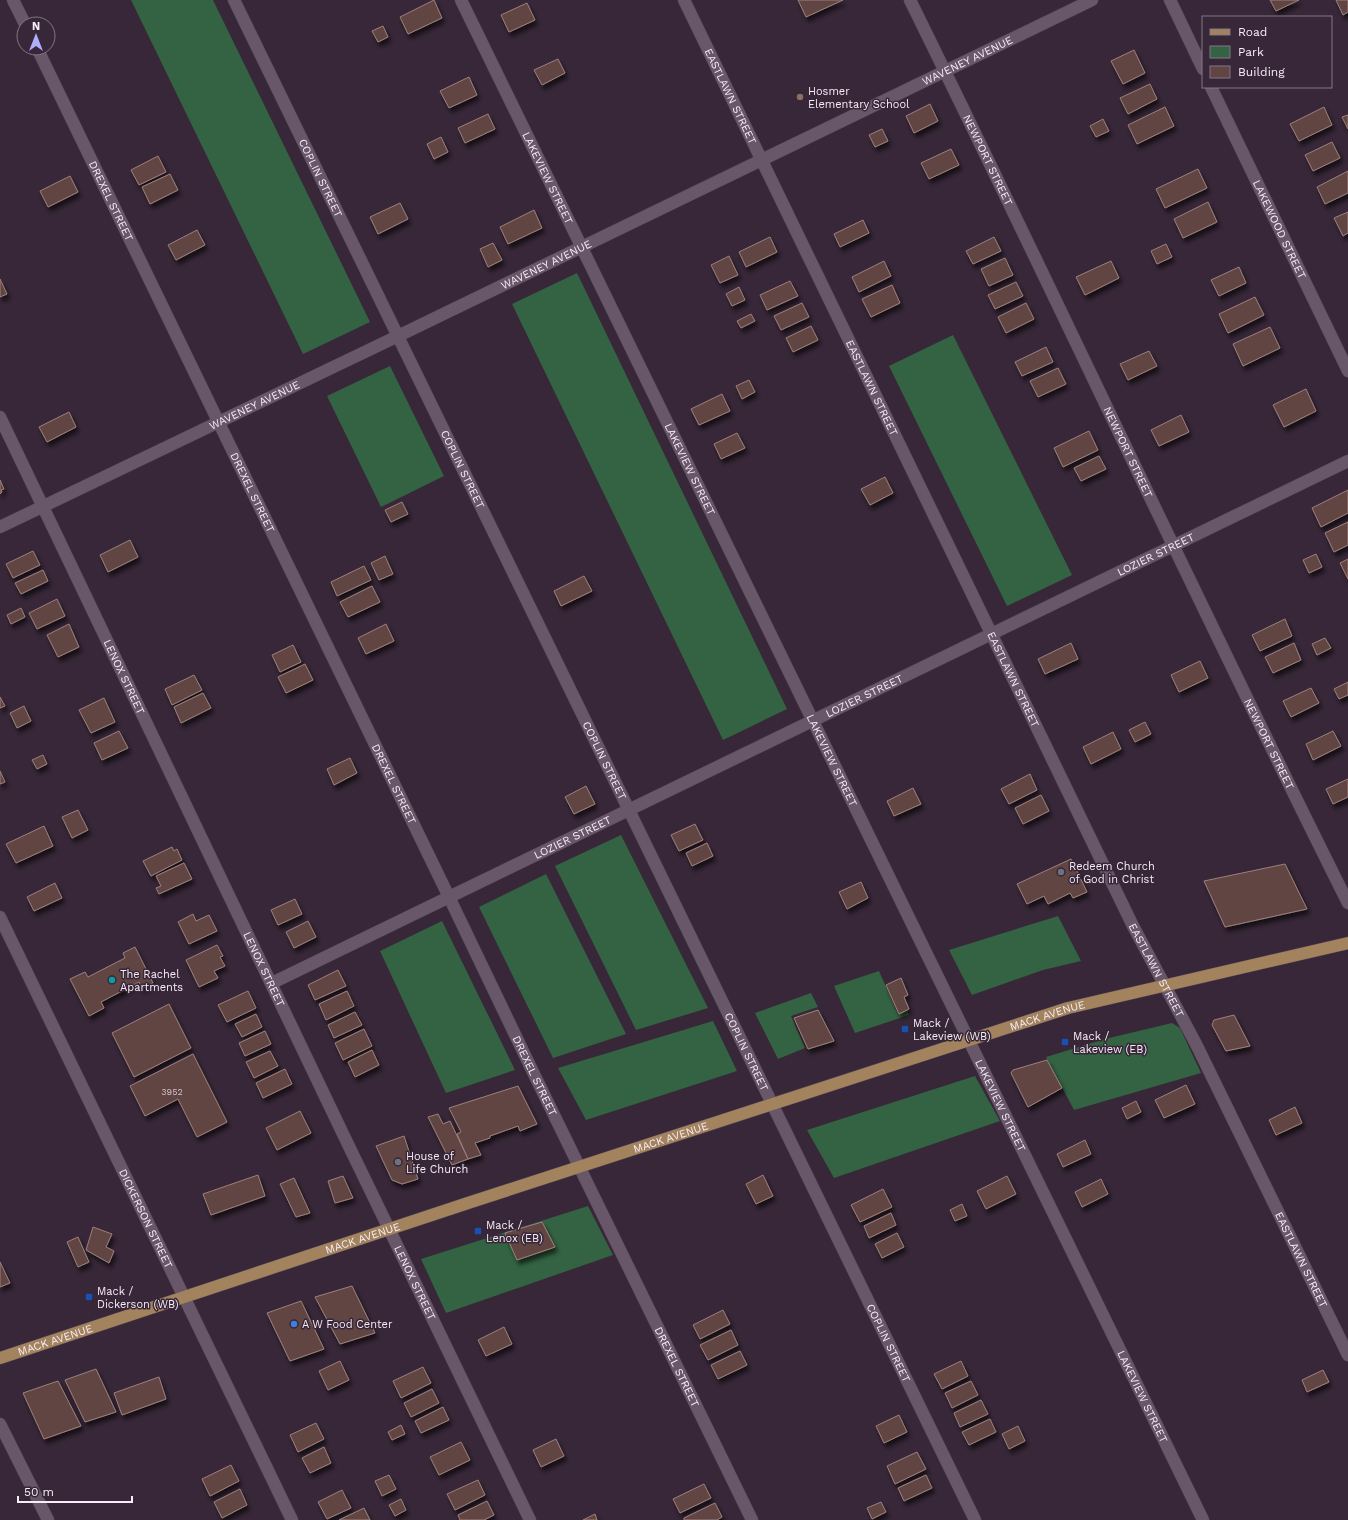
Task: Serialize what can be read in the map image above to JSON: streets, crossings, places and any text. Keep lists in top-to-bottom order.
{
  "streets": {
    "main road": ["MACK AVENUE"],
    "street": [
      "WAVENEY AVENUE",
      "EASTLAWN STREET",
      "NEWPORT STREET",
      "COPLIN STREET",
      "LAKEVIEW STREET",
      "DREXEL STREET",
      "LAKEWOOD STREET",
      "LOZIER STREET",
      "LENOX STREET",
      "DICKERSON STREET"
    ]
  },
  "crossings": [
    ["WAVENEY AVENUE", "EASTLAWN STREET"],
    ["WAVENEY AVENUE", "NEWPORT STREET"],
    ["WAVENEY AVENUE", "COPLIN STREET"],
    ["WAVENEY AVENUE", "LAKEVIEW STREET"],
    ["WAVENEY AVENUE", "DREXEL STREET"],
    ["WAVENEY AVENUE", "LENOX STREET"],
    ["EASTLAWN STREET", "LOZIER STREET"],
    ["EASTLAWN STREET", "MACK AVENUE"],
    ["NEWPORT STREET", "LOZIER STREET"],
    ["COPLIN STREET", "LOZIER STREET"],
    ["COPLIN STREET", "MACK AVENUE"],
    ["LAKEVIEW STREET", "LOZIER STREET"],
    ["LAKEVIEW STREET", "MACK AVENUE"],
    ["DREXEL STREET", "LOZIER STREET"],
    ["DREXEL STREET", "MACK AVENUE"],
    ["LOZIER STREET", "LENOX STREET"],
    ["LENOX STREET", "MACK AVENUE"],
    ["MACK AVENUE", "DICKERSON STREET"]
  ],
  "places": {
    "other": [
      "Hosmer Elementary School",
      "Redeem Church of God in Christ",
      "The Rachel Apartments",
      "House of Life Church",
      "A W Food Center"
    ],
    "transit": [
      "Mack / Lakeview (WB)",
      "Mack / Lakeview (EB)",
      "Mack / Lenox (EB)",
      "Mack / Dickerson (WB)"
    ]
  },
  "house_numbers": ["3952"],
  "legend": ["Road", "Park", "Building"],
  "scale_bar": "50 m",
  "north": "top"
}
